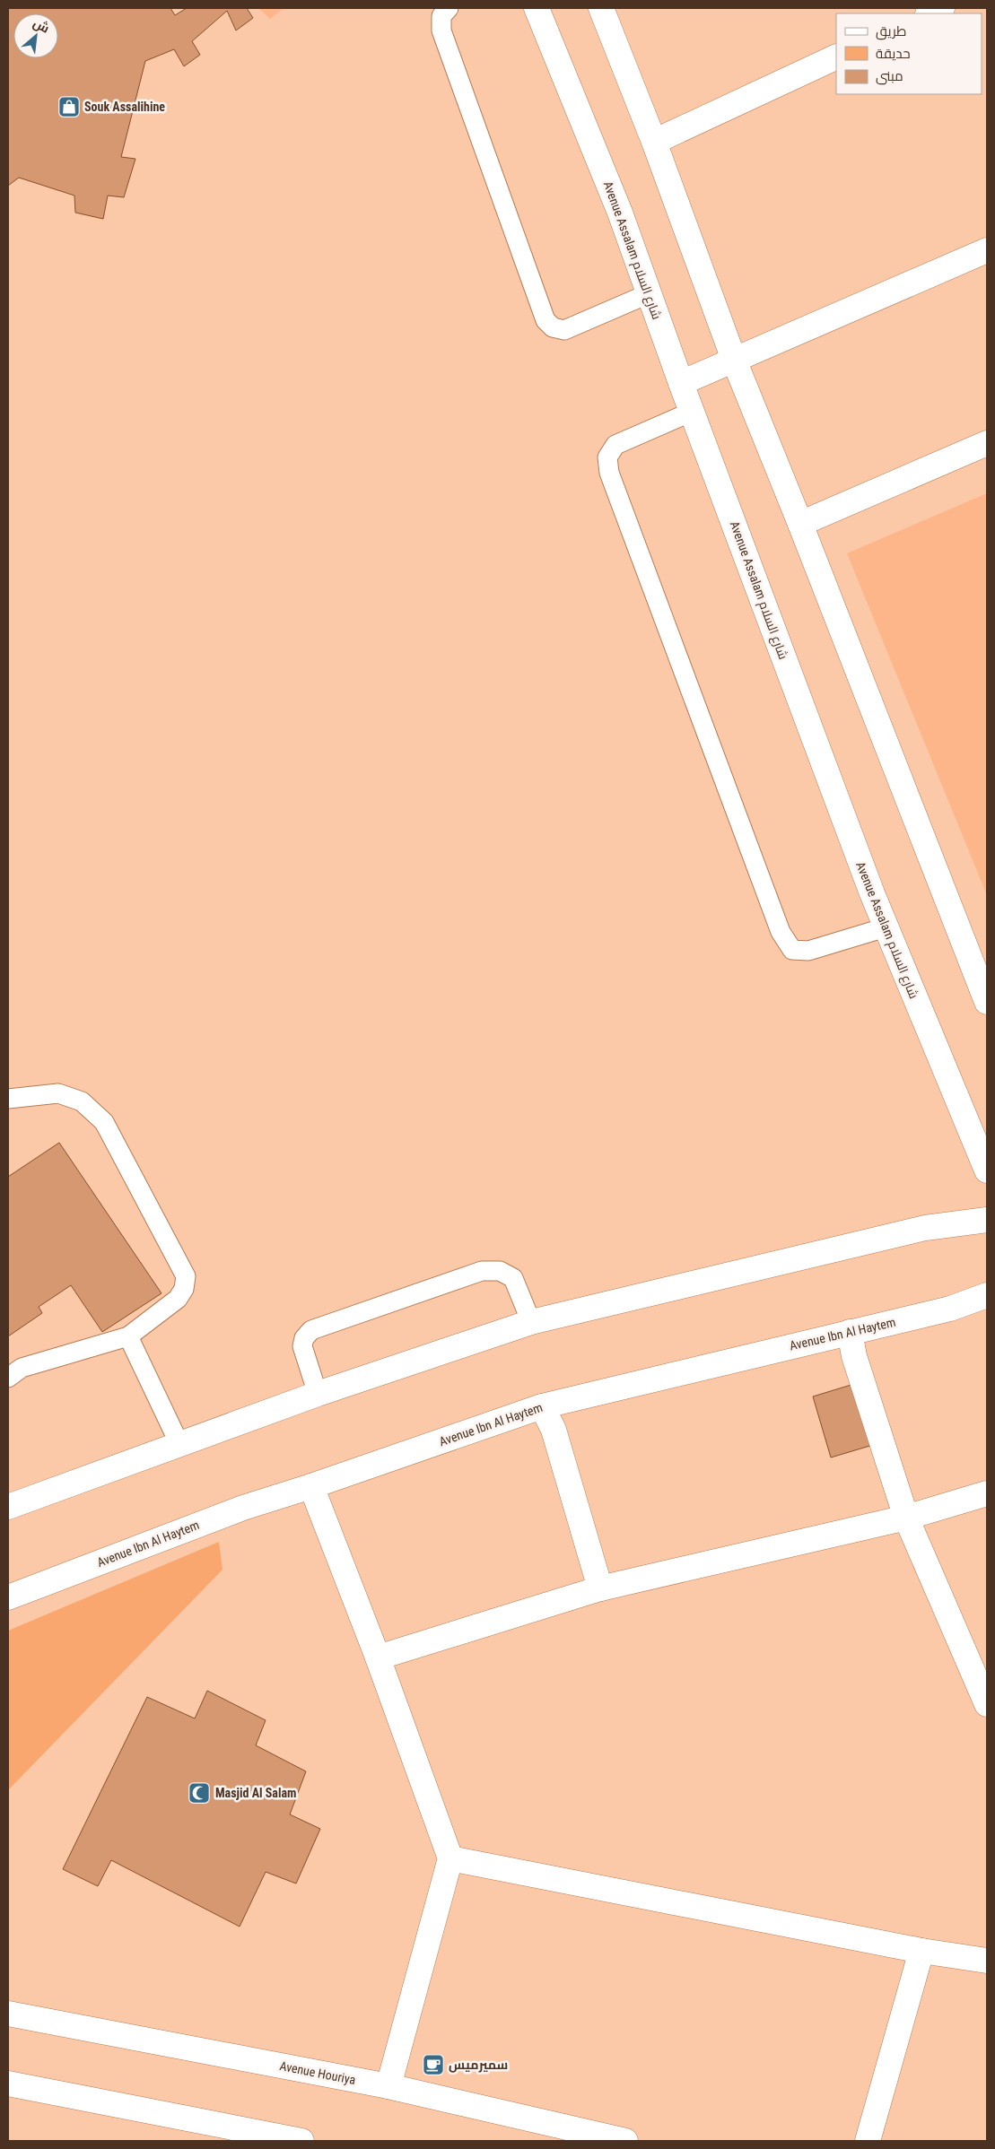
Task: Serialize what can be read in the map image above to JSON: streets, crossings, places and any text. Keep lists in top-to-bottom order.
{
  "streets": {
    "street": ["Avenue Assalam شارع السلام", "Avenue Ibn Al Haytem", "Avenue Houriya"]
  },
  "places": {
    "shop": ["Souk Assalihine"],
    "mosque": ["Masjid Al Salam"],
    "cafe": ["سميرميس"]
  },
  "legend": ["طريق", "حديقة", "مبنى"],
  "north": "top right"
}
